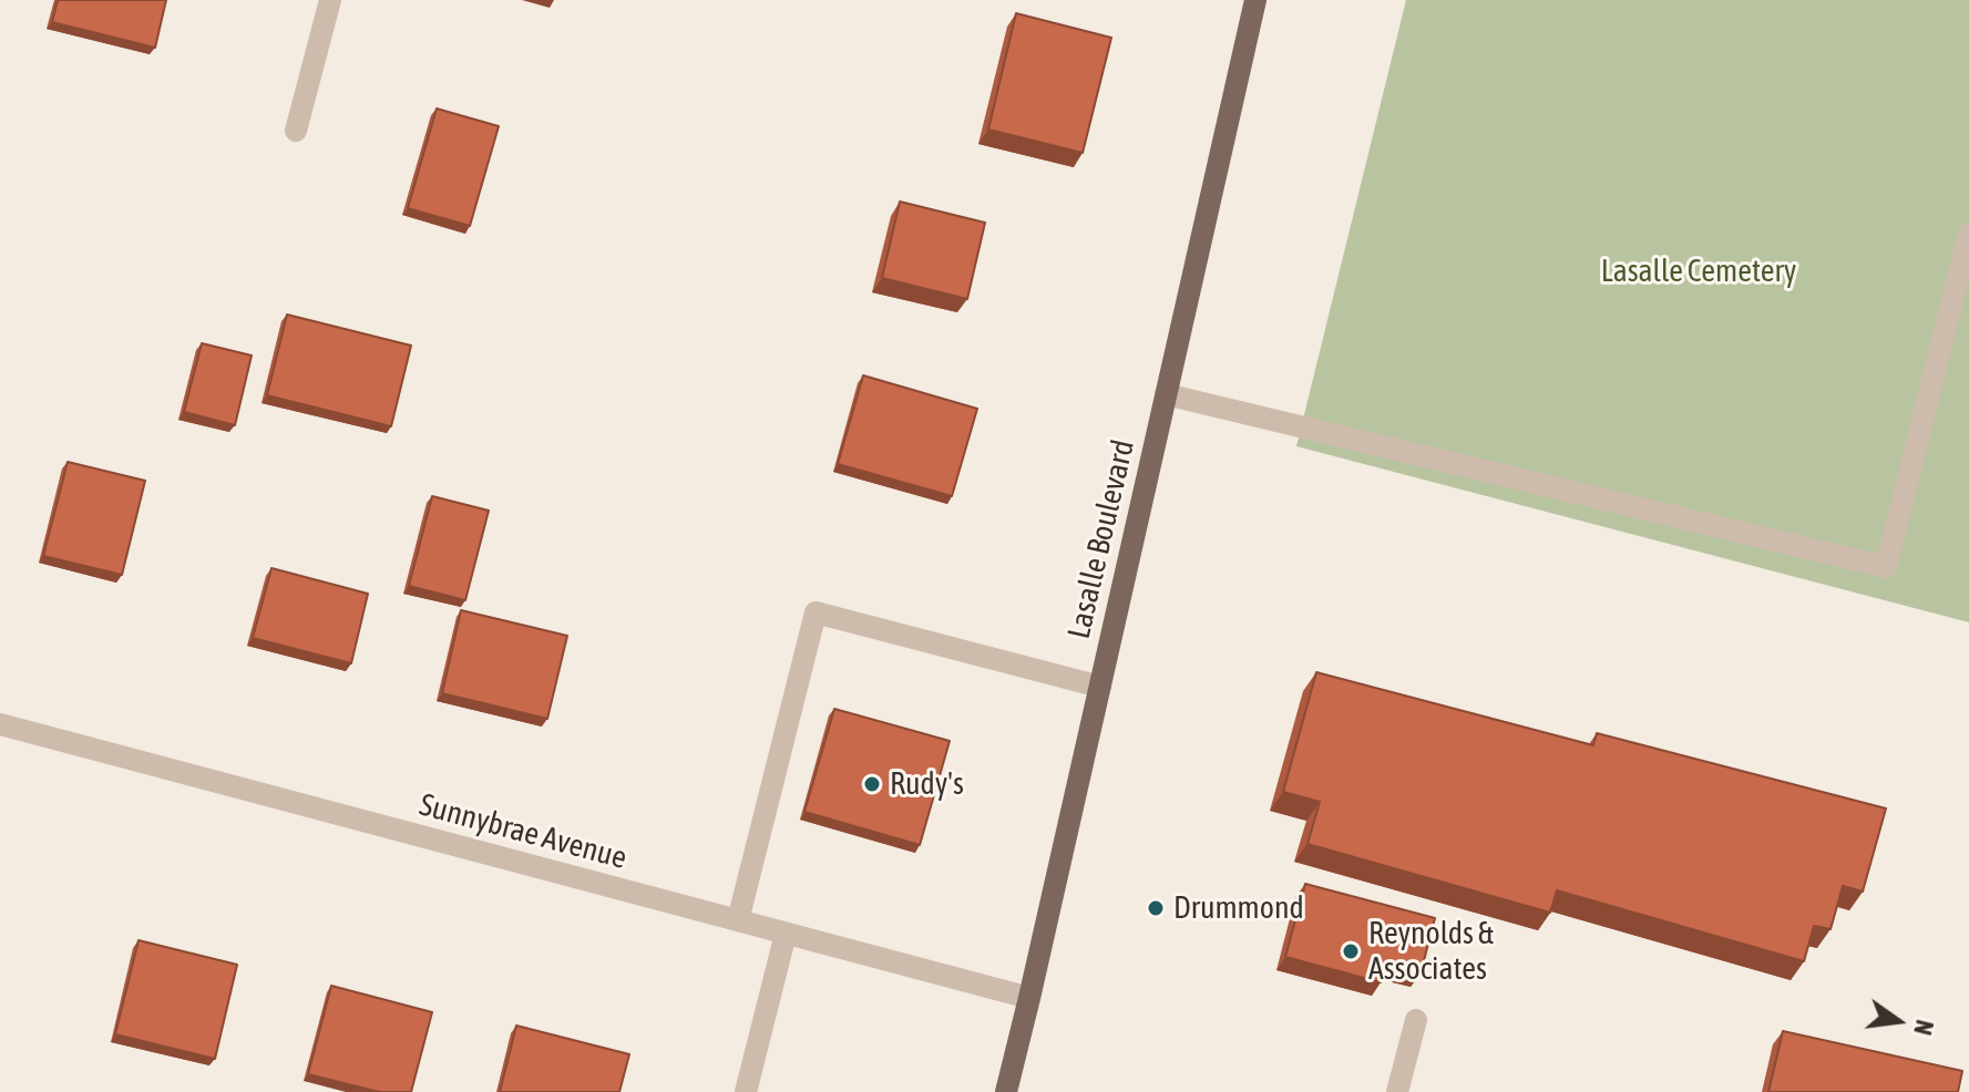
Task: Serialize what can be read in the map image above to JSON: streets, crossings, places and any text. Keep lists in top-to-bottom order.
{
  "streets": {
    "main road": ["Lasalle Boulevard"],
    "street": ["Sunnybrae Avenue"]
  },
  "crossings": [
    ["Lasalle Boulevard", "Sunnybrae Avenue"]
  ],
  "parks": ["Lasalle Cemetery"],
  "places": ["Rudy's", "Drummond", "Reynolds & Associates"],
  "north": "right"
}
